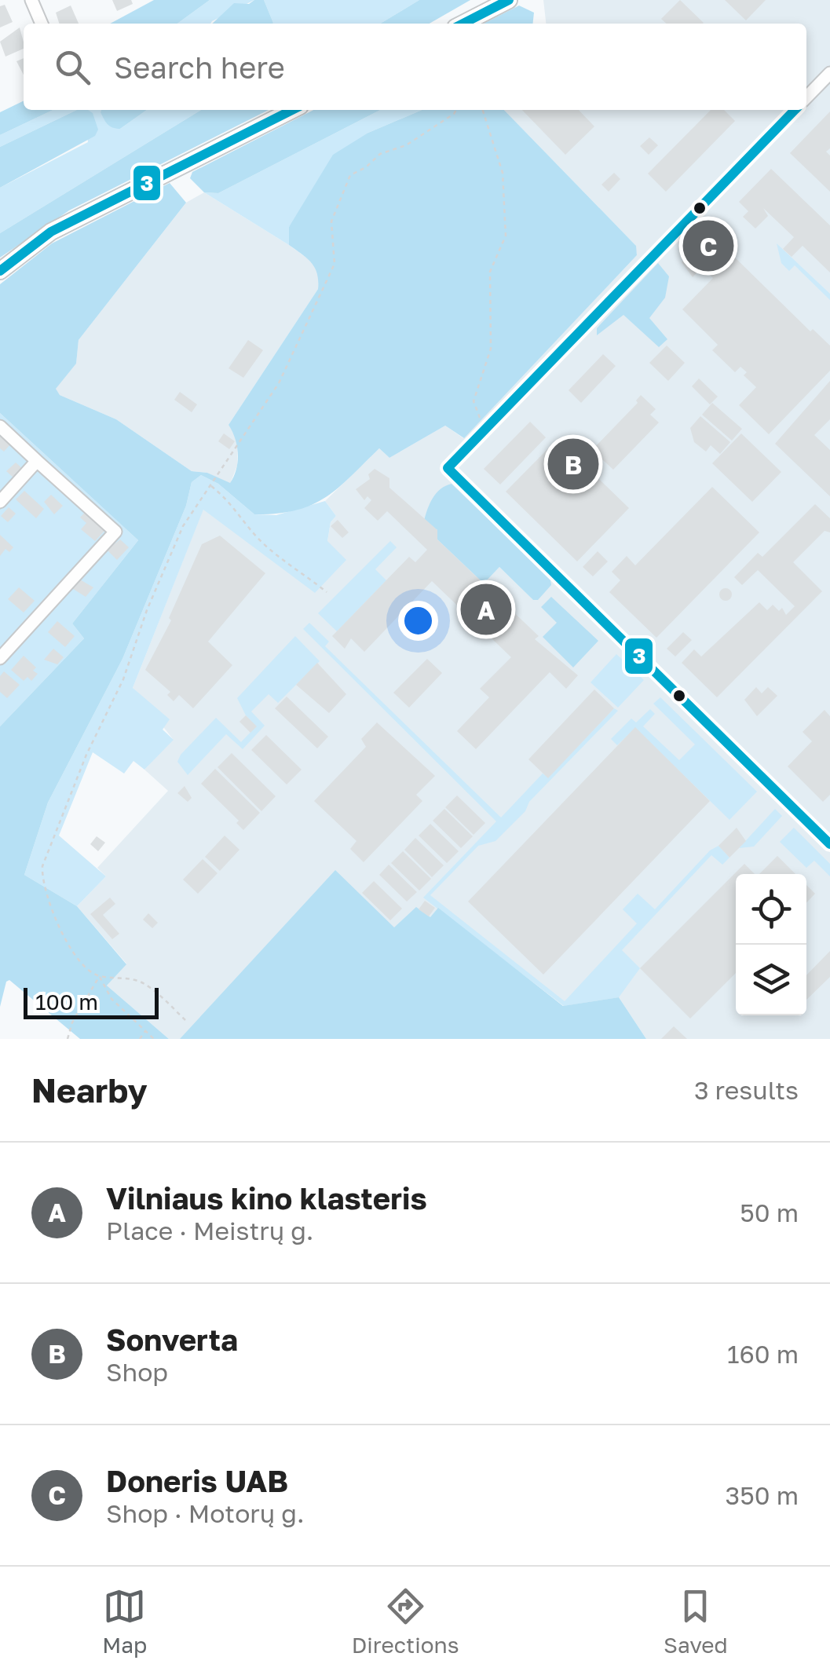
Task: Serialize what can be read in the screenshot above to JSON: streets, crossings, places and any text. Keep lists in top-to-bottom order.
{
  "lines": ["transit line 3"],
  "scale_bar": "100 m",
  "page": {
    "search": "Search here",
    "pins": ["C", "B", "A"],
    "scale": "100 m",
    "heading": ["Nearby", "3 results"],
    "list": [
      {
        "mark": "A",
        "name": "Vilniaus kino klasteris",
        "note": "Place · Meistrų g.",
        "value": "50 m"
      },
      {
        "mark": "B",
        "name": "Sonverta",
        "note": "Shop",
        "value": "160 m"
      },
      {
        "mark": "C",
        "name": "Doneris UAB",
        "note": "Shop · Motorų g.",
        "value": "350 m"
      }
    ],
    "nav": ["Map", "Directions", "Saved"]
  }
}
